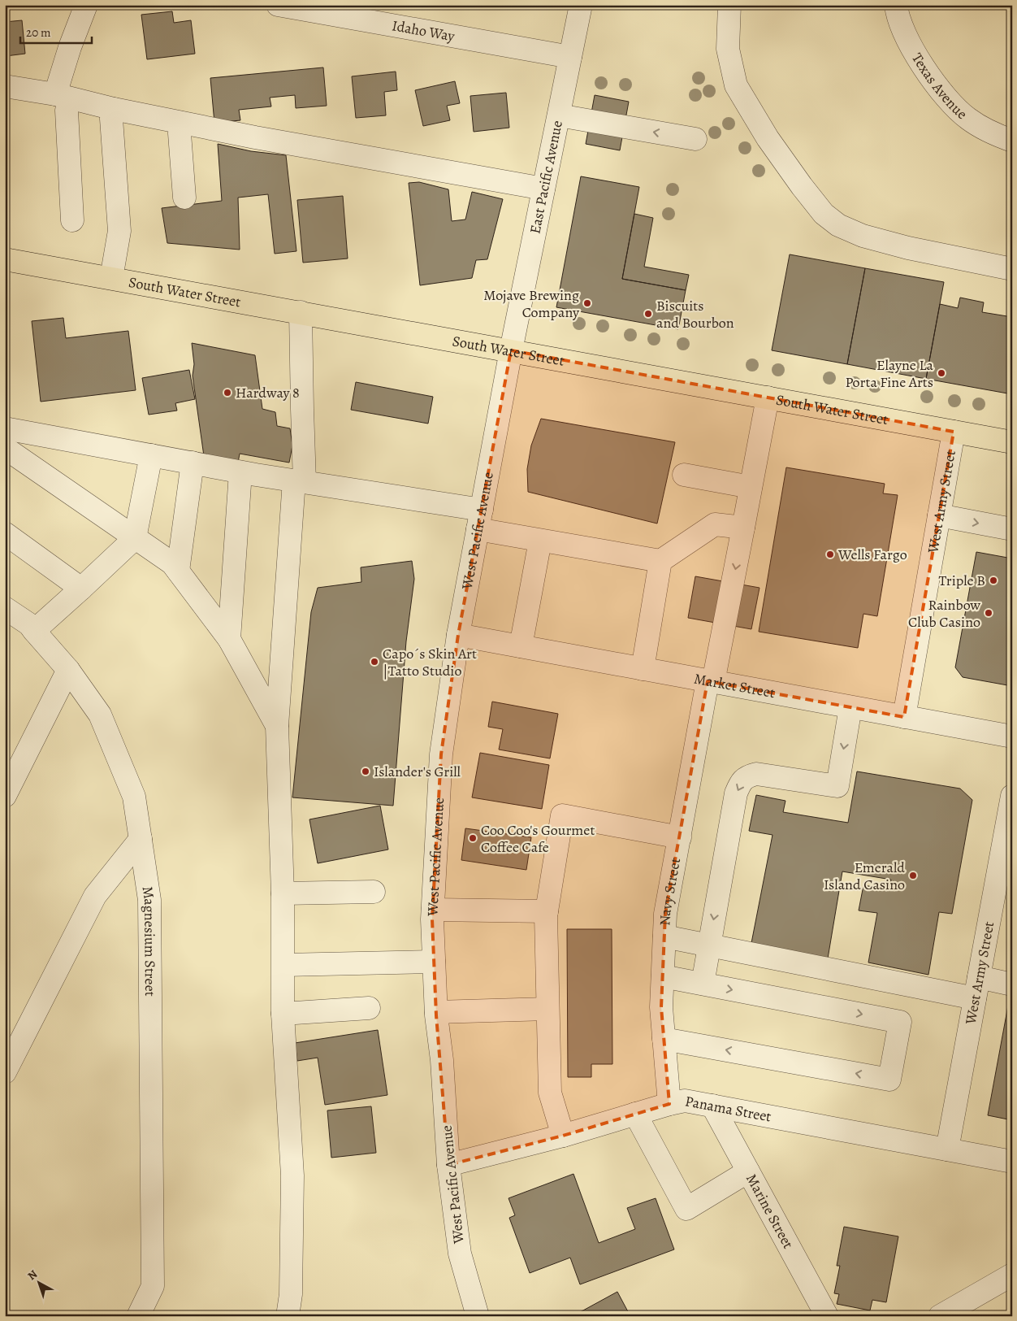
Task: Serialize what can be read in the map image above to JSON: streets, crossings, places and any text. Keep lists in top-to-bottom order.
{
  "streets": {
    "main road": ["South Water Street"],
    "street": [
      "Idaho Way",
      "Texas Avenue",
      "East Pacific Avenue",
      "West Army Street",
      "West Pacific Avenue",
      "Market Street",
      "Navy Street",
      "Magnesium Street",
      "Panama Street",
      "Marine Street"
    ]
  },
  "crossings": [
    ["Idaho Way", "East Pacific Avenue"],
    ["East Pacific Avenue", "South Water Street"],
    ["East Pacific Avenue", "West Pacific Avenue"],
    ["South Water Street", "West Army Street"],
    ["South Water Street", "West Pacific Avenue"],
    ["South Water Street", "Navy Street"],
    ["West Army Street", "Market Street"],
    ["West Army Street", "Panama Street"],
    ["West Pacific Avenue", "Market Street"],
    ["West Pacific Avenue", "Panama Street"],
    ["Market Street", "Navy Street"],
    ["Navy Street", "Panama Street"],
    ["Panama Street", "Marine Street"]
  ],
  "places": [
    "Mojave Brewing Company",
    "Biscuits and Bourbon",
    "Elayne La Porta Fine Arts",
    "Hardway 8",
    "Wells Fargo",
    "Triple B",
    "Rainbow Club Casino",
    "Capo´s Skin Art |Tatto Studio",
    "Islander's Grill",
    "Coo Coo's Gourmet Coffee Cafe",
    "Emerald Island Casino"
  ],
  "scale_bar": "20 m",
  "north": "top left"
}
